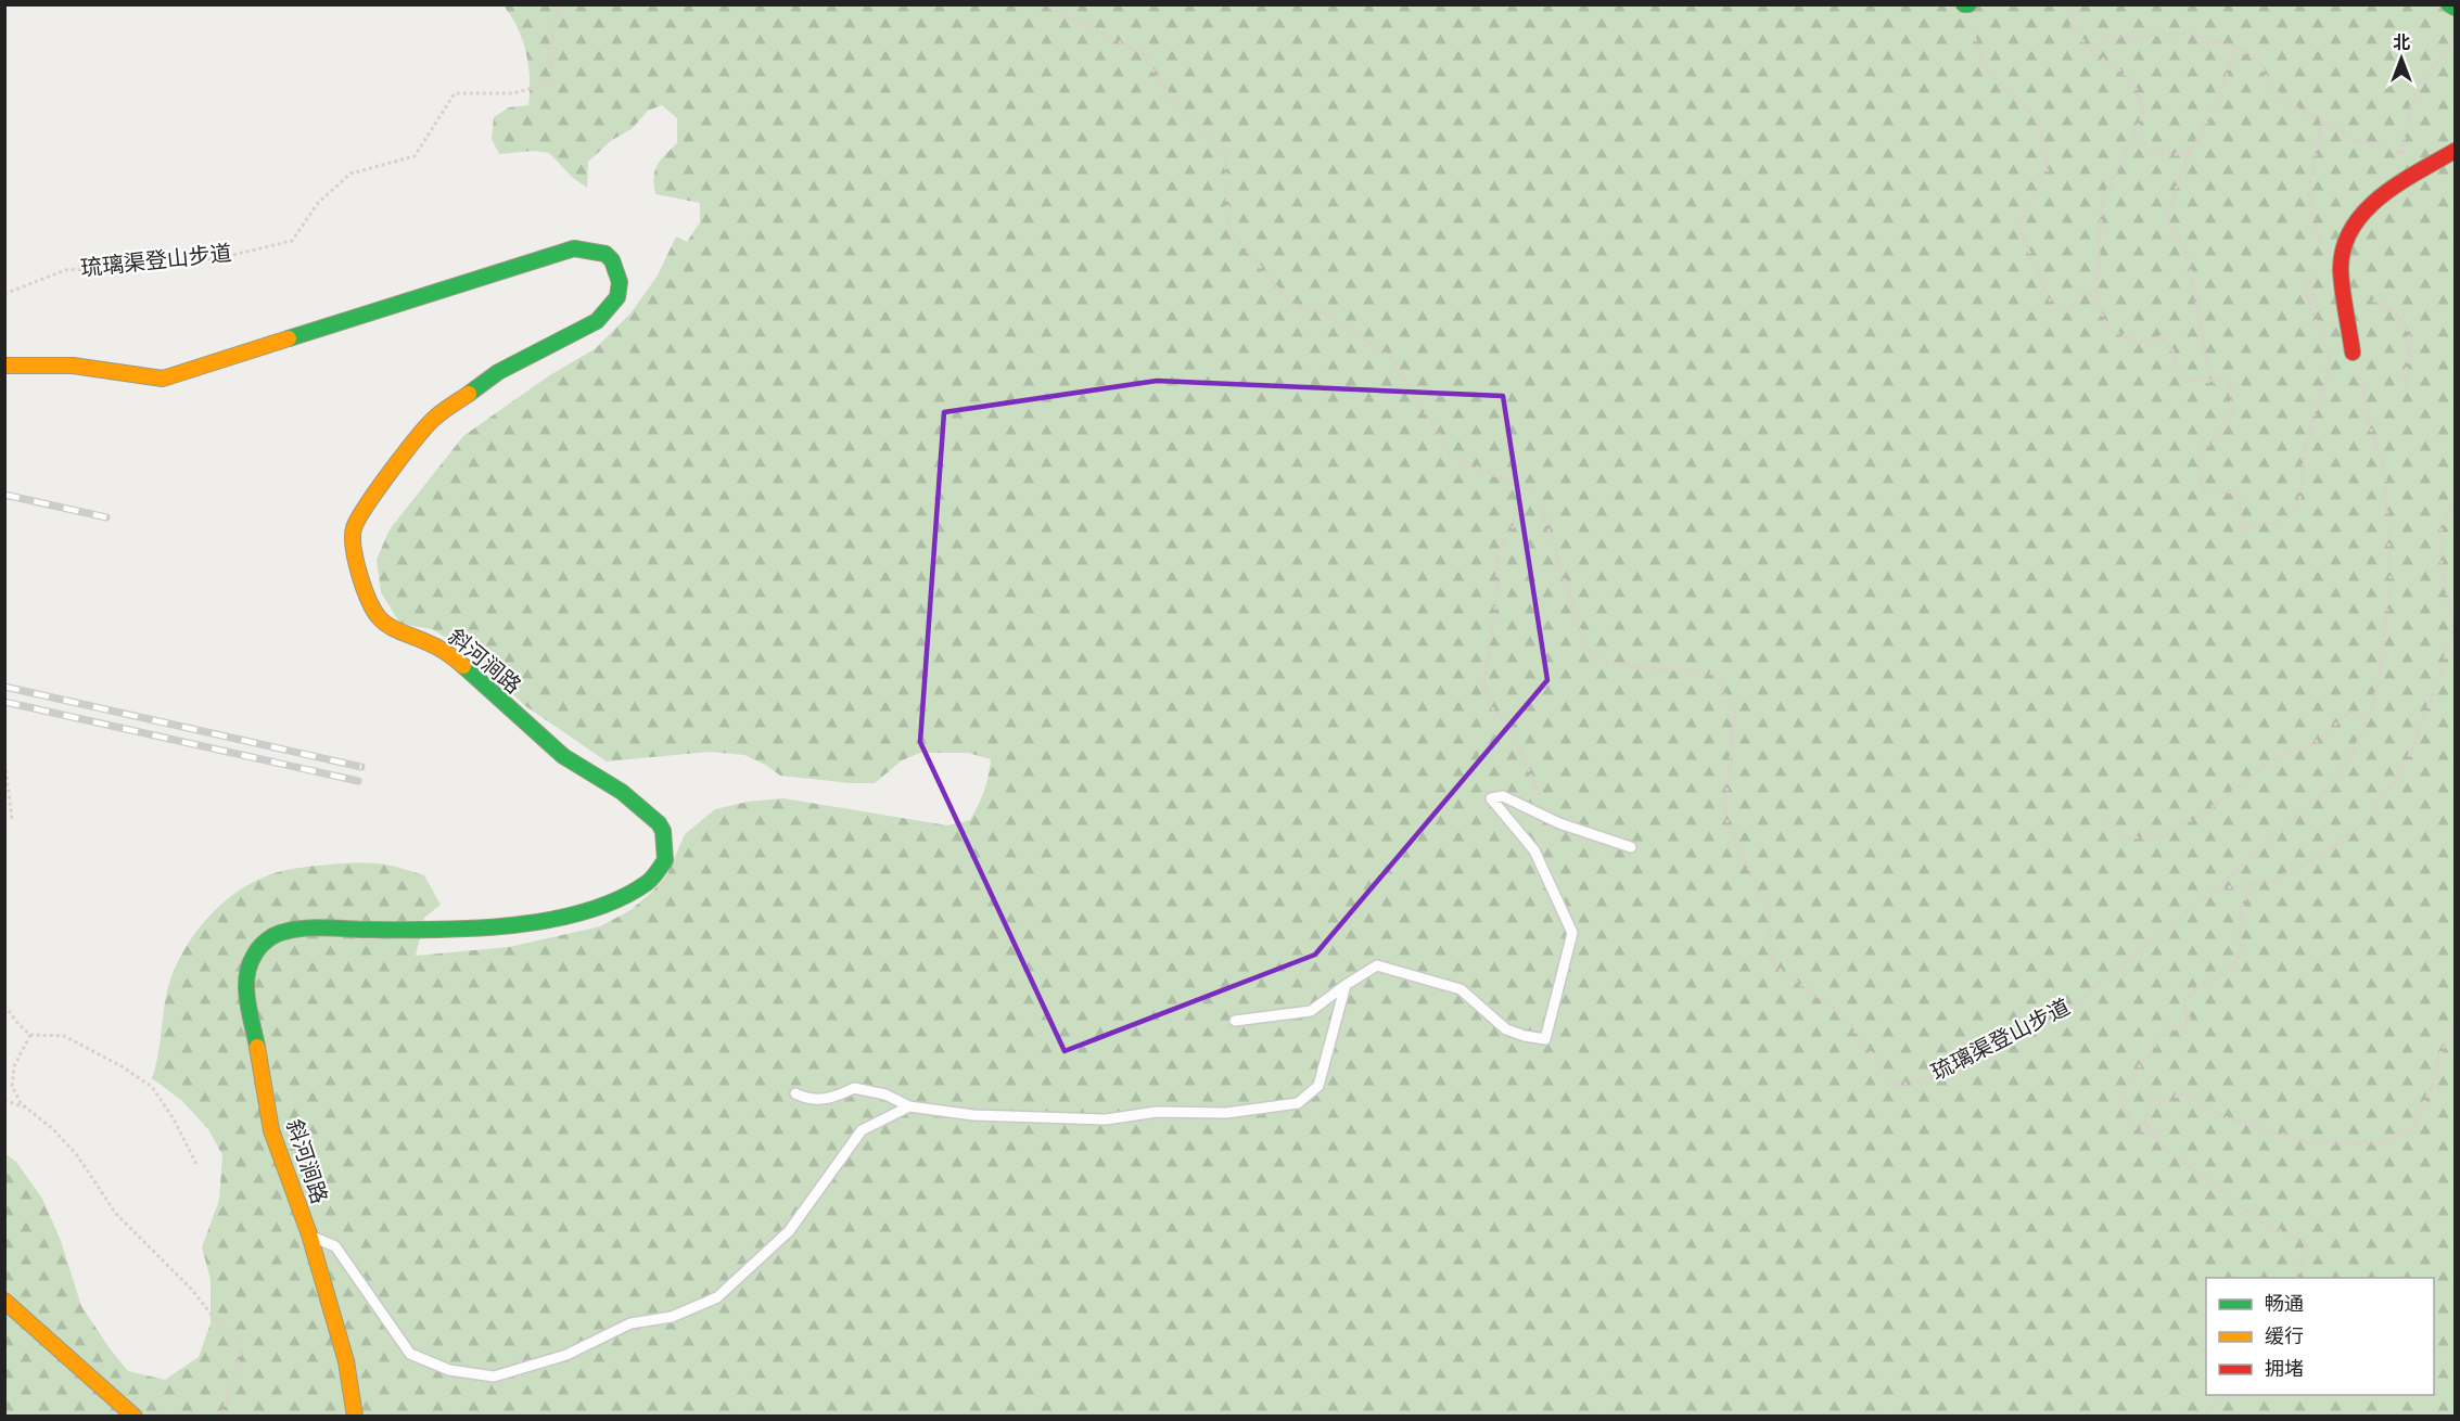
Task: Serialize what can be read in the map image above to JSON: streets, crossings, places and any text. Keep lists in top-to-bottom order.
{
  "streets": {
    "street": ["斜河涧路"],
    "path": ["琉璃渠登山步道"]
  },
  "legend": ["畅通", "缓行", "拥堵"],
  "north": "top"
}
